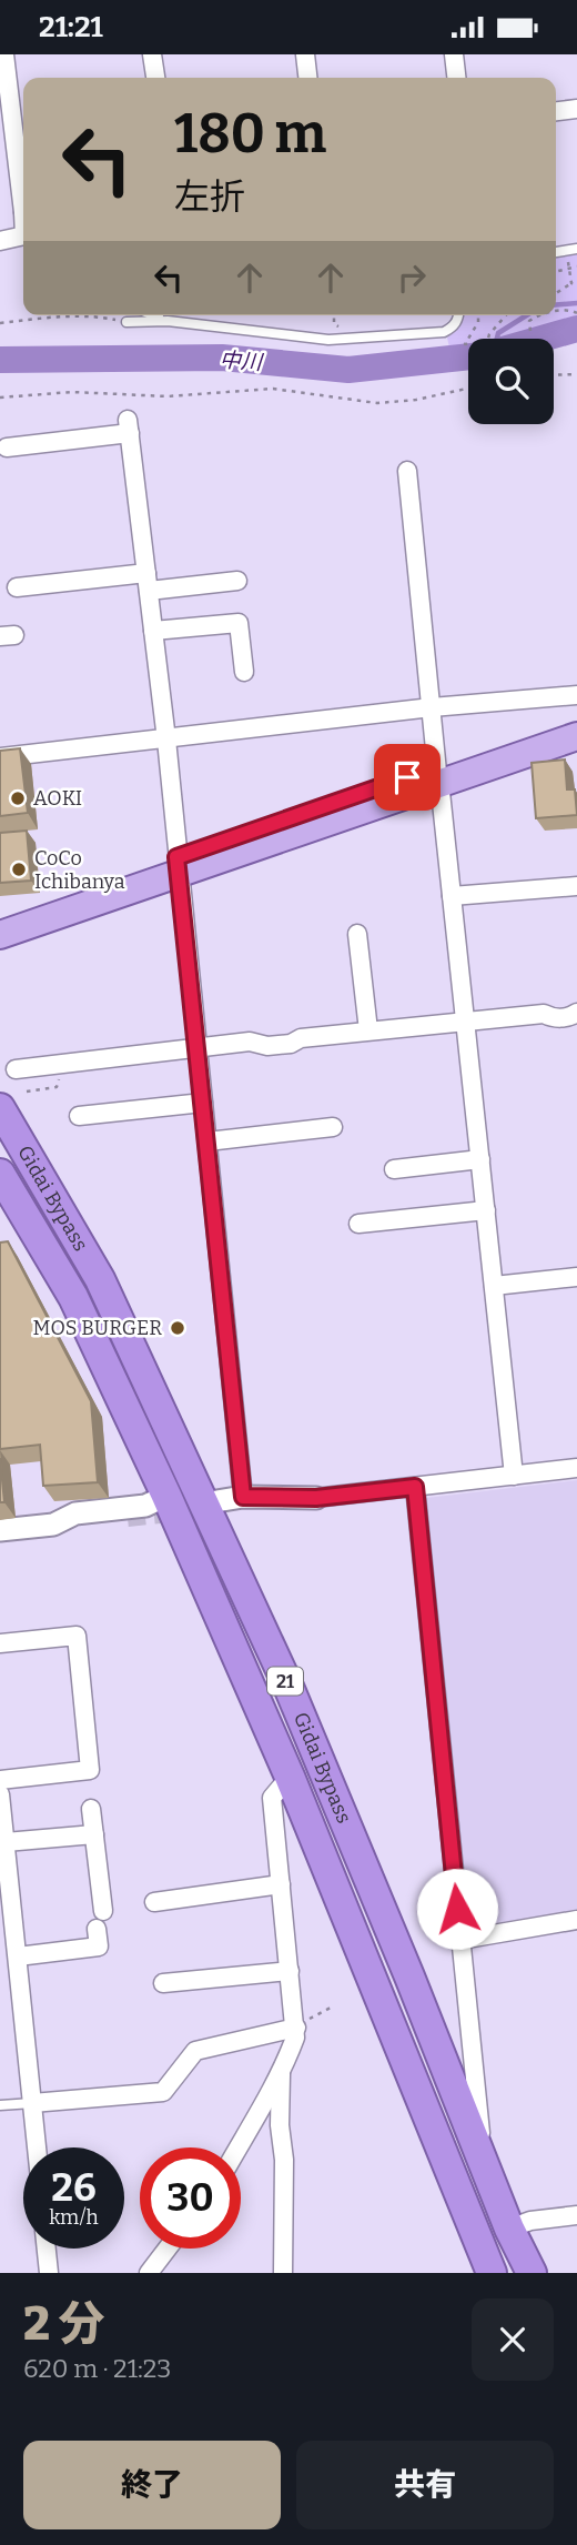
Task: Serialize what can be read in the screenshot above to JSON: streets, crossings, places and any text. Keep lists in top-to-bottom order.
{
  "streets": {
    "highway": ["Gidai Bypass", "21"]
  },
  "water": ["中川"],
  "places": ["AOKI", "CoCo Ichibanya", "MOS BURGER"],
  "page": {
    "status": "21:21",
    "turn": ["180 m", "左折"],
    "speed": "26 km/h",
    "limit": "30",
    "heading": ["2 分", "620 m · 21:23"],
    "buttons": ["終了", "共有"]
  }
}
